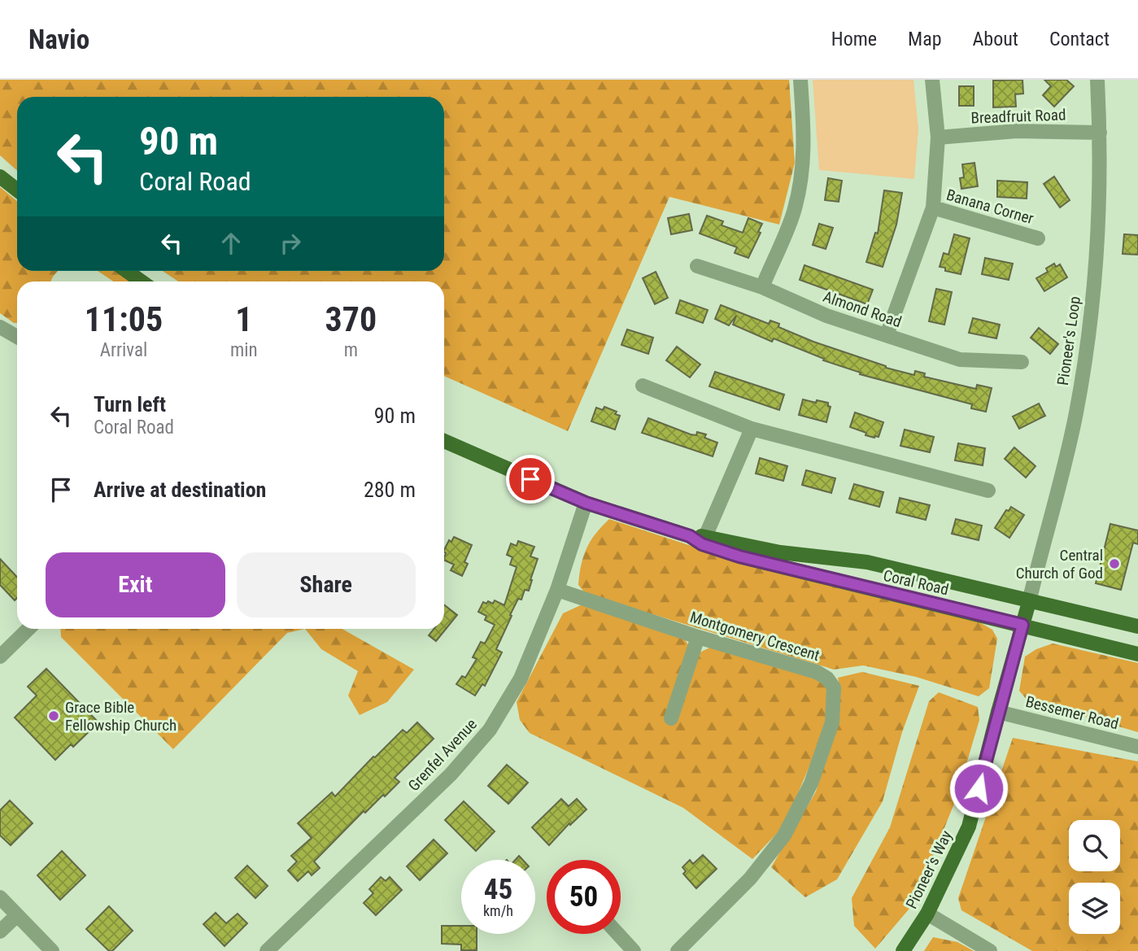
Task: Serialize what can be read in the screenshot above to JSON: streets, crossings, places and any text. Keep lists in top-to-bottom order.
{
  "streets": {
    "main road": ["Coral Road", "Pioneer's Way"],
    "street": [
      "Breadfruit Road",
      "Banana Corner",
      "Almond Road",
      "Pioneer's Loop",
      "Montgomery Crescent",
      "Bessemer Road",
      "Grenfel Avenue"
    ]
  },
  "crossings": [
    ["Breadfruit Road", "Pioneer's Loop"],
    ["Pioneer's Loop", "Coral Road"],
    ["Pioneer's Loop", "Pioneer's Way"],
    ["Coral Road", "Grenfel Avenue"],
    ["Coral Road", "Pioneer's Way"],
    ["Montgomery Crescent", "Grenfel Avenue"],
    ["Bessemer Road", "Pioneer's Way"]
  ],
  "places": ["Central Church of God", "Grace Bible Fellowship Church"],
  "page": {
    "header": "Navio",
    "nav": [
      "Home",
      "Map",
      "About",
      "Contact"
    ],
    "turn": ["90 m", "Coral Road"],
    "eta": [
      "11:05",
      "Arrival",
      "1",
      "min",
      "370",
      "m"
    ],
    "list": [
      {
        "name": "Turn left",
        "note": "Coral Road",
        "value": "90 m"
      },
      {
        "name": "Arrive at destination",
        "value": "280 m"
      }
    ],
    "buttons": ["Exit", "Share"],
    "speed": "45 km/h",
    "limit": "50"
  }
}
